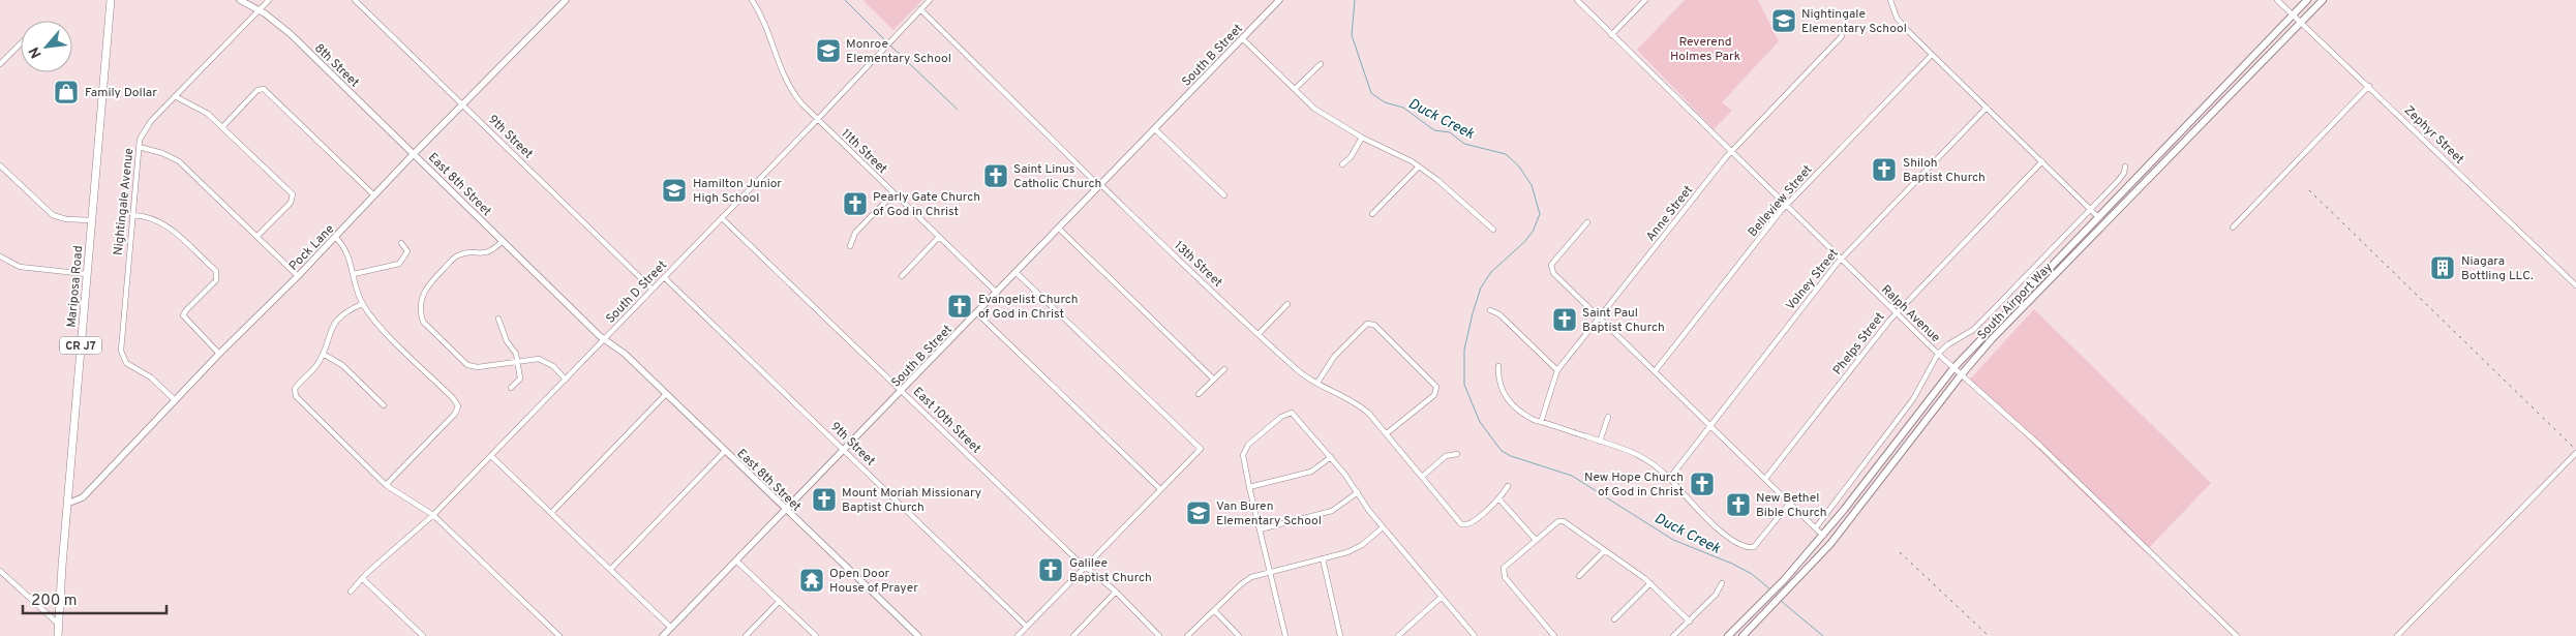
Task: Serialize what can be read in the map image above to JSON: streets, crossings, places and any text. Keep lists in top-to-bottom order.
{
  "streets": {
    "main road": ["Mariposa Road", "South Airport Way", "CR J7"],
    "street": [
      "South B Street",
      "8th Street",
      "Zephyr Street",
      "9th Street",
      "11th Street",
      "East 8th Street",
      "Belleview Street",
      "Nightingale Avenue",
      "Anne Street",
      "Pock Lane",
      "13th Street",
      "Volney Street",
      "South D Street",
      "Ralph Avenue",
      "Phelps Street",
      "East 10th Street"
    ]
  },
  "crossings": [
    ["South B Street", "9th Street"],
    ["South B Street", "11th Street"],
    ["South B Street", "East 8th Street"],
    ["South B Street", "13th Street"],
    ["South B Street", "East 10th Street"],
    ["8th Street", "East 8th Street"],
    ["8th Street", "Nightingale Avenue"],
    ["8th Street", "Pock Lane"],
    ["Zephyr Street", "South Airport Way"],
    ["9th Street", "Pock Lane"],
    ["9th Street", "South D Street"],
    ["11th Street", "South D Street"],
    ["East 8th Street", "Pock Lane"],
    ["East 8th Street", "South D Street"],
    ["Belleview Street", "Ralph Avenue"],
    ["Nightingale Avenue", "Pock Lane"],
    ["Anne Street", "Ralph Avenue"],
    ["Pock Lane", "Mariposa Road"],
    ["13th Street", "South D Street"],
    ["Volney Street", "Ralph Avenue"],
    ["South D Street", "East 10th Street"],
    ["South Airport Way", "Ralph Avenue"],
    ["Ralph Avenue", "Phelps Street"]
  ],
  "water": ["Duck Creek"],
  "parks": ["Reverend Holmes Park"],
  "places": {
    "school or university": [
      "Nightingale Elementary School",
      "Monroe Elementary School",
      "Hamilton Junior High School",
      "Van Buren Elementary School"
    ],
    "shop": ["Family Dollar"],
    "church": [
      "Shiloh Baptist Church",
      "Saint Linus Catholic Church",
      "Pearly Gate Church of God in Christ",
      "Evangelist Church of God in Christ",
      "Saint Paul Baptist Church",
      "New Hope Church of God in Christ",
      "Mount Moriah Missionary Baptist Church",
      "New Bethel Bible Church",
      "Galilee Baptist Church"
    ],
    "building": ["Niagara Bottling LLC."],
    "temple": ["Open Door House of Prayer"]
  },
  "scale_bar": "200 m",
  "north": "bottom left"
}
